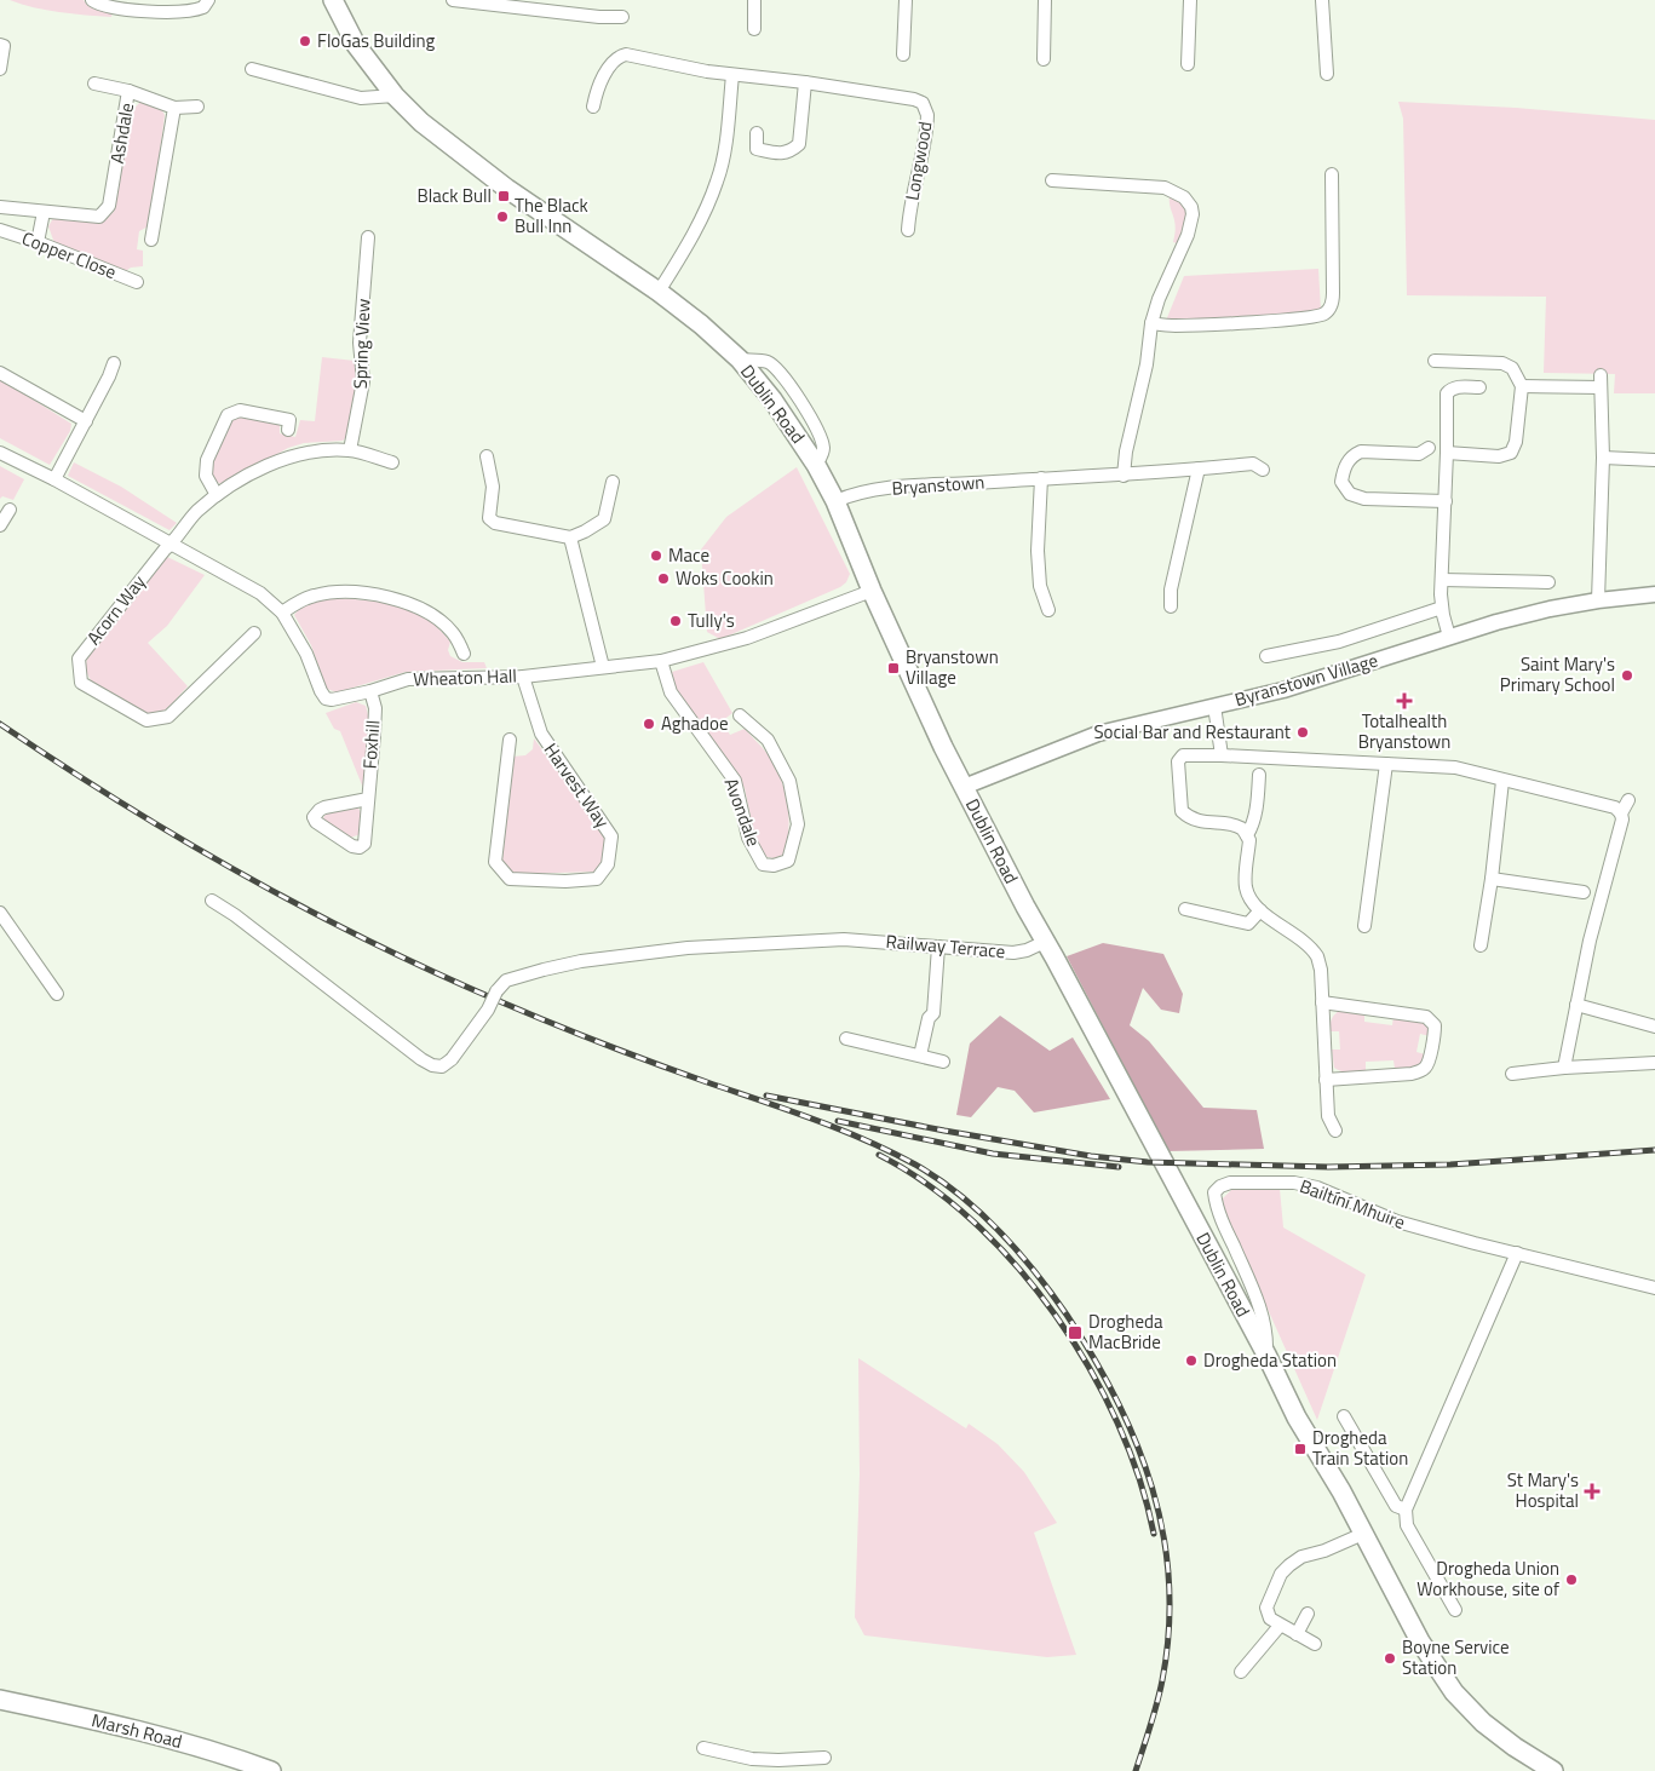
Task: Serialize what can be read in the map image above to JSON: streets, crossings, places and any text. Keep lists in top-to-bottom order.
{
  "streets": {
    "main road": ["Dublin Road", "Marsh Road"],
    "street": [
      "Ashdale",
      "Longwood",
      "Copper Close",
      "Spring View",
      "Bryanstown",
      "Acorn Way",
      "Wheaton Hall",
      "Byranstown Village",
      "Foxhill",
      "Harvest Way",
      "Avondale",
      "Railway Terrace",
      "Bailtíní Mhuire"
    ]
  },
  "crossings": [
    ["Dublin Road", "Bryanstown"],
    ["Dublin Road", "Wheaton Hall"],
    ["Dublin Road", "Byranstown Village"],
    ["Dublin Road", "Railway Terrace"],
    ["Dublin Road", "Bailtíní Mhuire"],
    ["Acorn Way", "Wheaton Hall"],
    ["Wheaton Hall", "Foxhill"],
    ["Wheaton Hall", "Harvest Way"],
    ["Wheaton Hall", "Avondale"]
  ],
  "places": {
    "other": [
      "FloGas Building",
      "The Black Bull Inn",
      "Mace",
      "Woks Cookin",
      "Tully's",
      "Saint Mary's Primary School",
      "Aghadoe",
      "Social Bar and Restaurant",
      "Drogheda Station",
      "Drogheda Union Workhouse, site of",
      "Boyne Service Station"
    ],
    "transit": [
      "Black Bull",
      "Bryanstown Village",
      "Drogheda MacBride",
      "Drogheda Train Station"
    ],
    "health": ["Totalhealth Bryanstown", "St Mary's Hospital"]
  }
}
